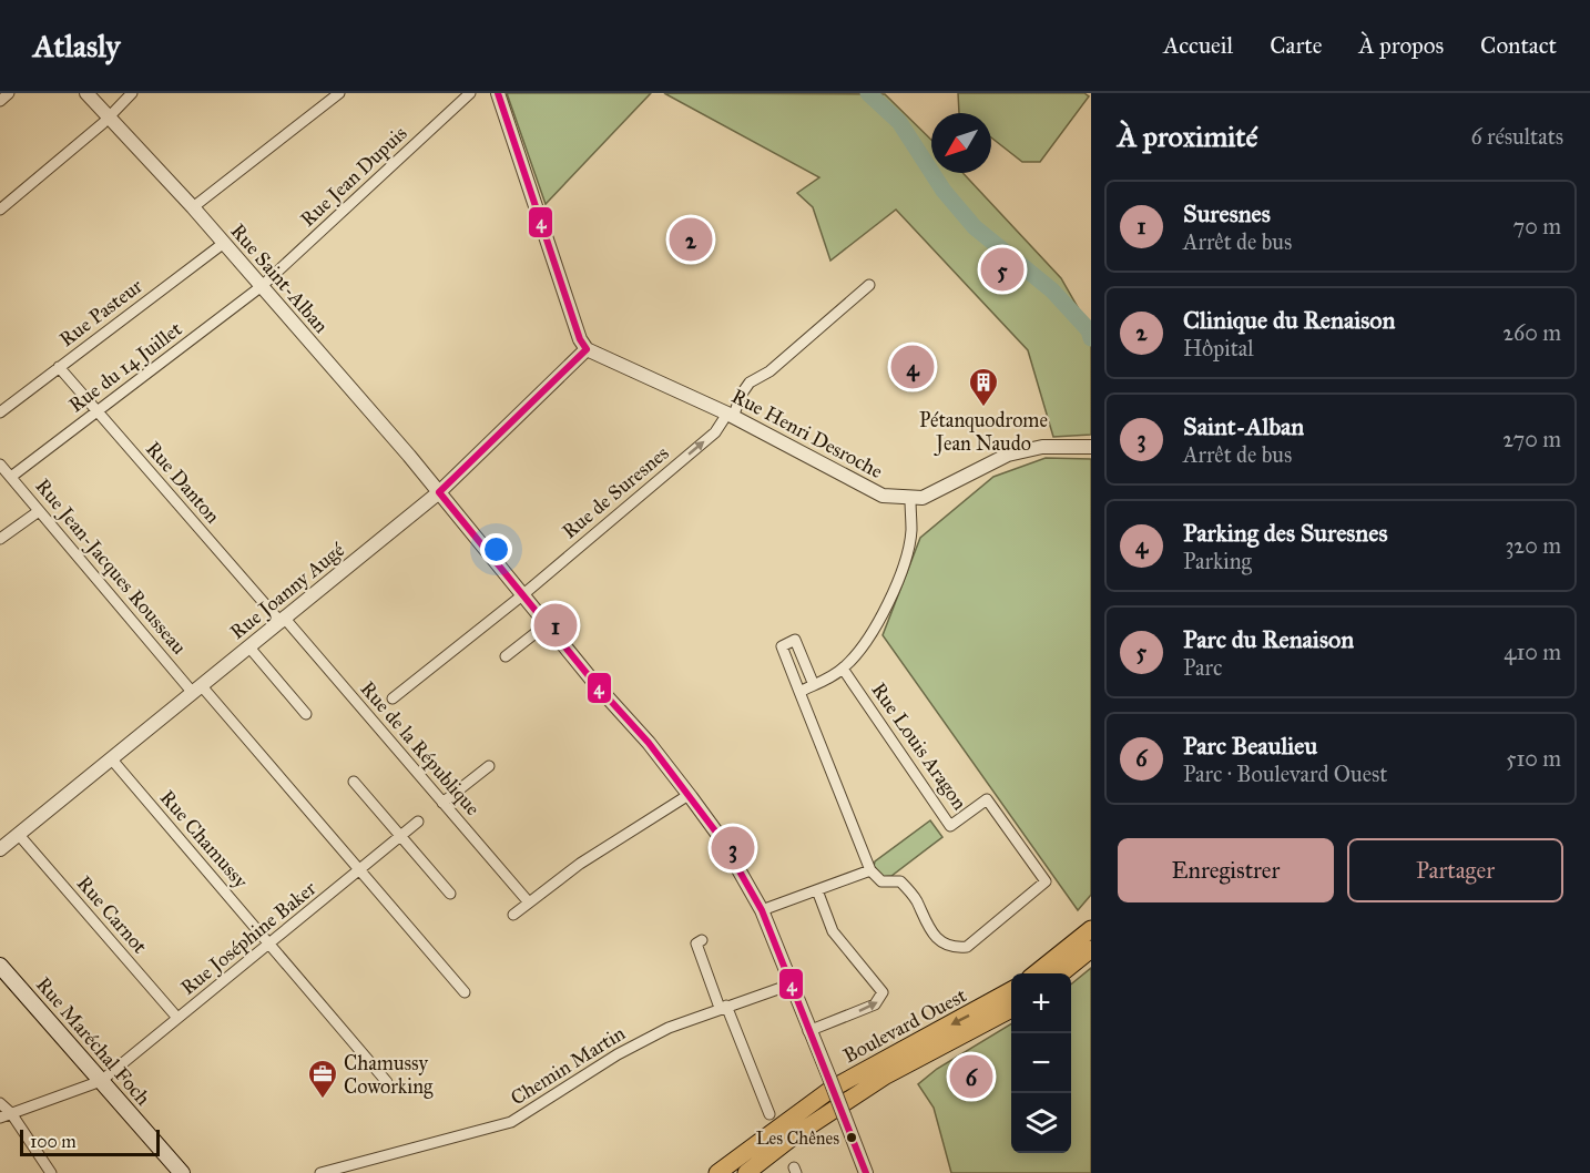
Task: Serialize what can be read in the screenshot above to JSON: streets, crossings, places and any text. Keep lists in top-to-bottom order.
{
  "streets": {
    "main road": ["Boulevard Ouest", "Rue Maréchal Foch"],
    "street": [
      "Rue Jean Dupuis",
      "Rue Saint-Alban",
      "Rue Pasteur",
      "Rue du 14 Juillet",
      "Rue Henri Desroche",
      "Rue Danton",
      "Rue de Suresnes",
      "Rue Jean-Jacques Rousseau",
      "Rue Joanny Augé",
      "Rue Louis Aragon",
      "Rue de la République",
      "Rue Chamussy",
      "Rue Carnot",
      "Rue Joséphine Baker",
      "Chemin Martin"
    ]
  },
  "crossings": [
    ["Rue Jean Dupuis", "Rue Saint-Alban"],
    ["Rue Jean Dupuis", "Rue du 14 Juillet"],
    ["Rue Saint-Alban", "Rue Pasteur"],
    ["Rue Saint-Alban", "Rue du 14 Juillet"],
    ["Rue Saint-Alban", "Rue de Suresnes"],
    ["Rue Saint-Alban", "Rue Joanny Augé"],
    ["Rue Saint-Alban", "Chemin Martin"],
    ["Rue Pasteur", "Rue Danton"],
    ["Rue du 14 Juillet", "Rue Danton"],
    ["Rue du 14 Juillet", "Rue Jean-Jacques Rousseau"],
    ["Rue Henri Desroche", "Rue de Suresnes"],
    ["Rue Henri Desroche", "Rue Joanny Augé"],
    ["Rue Danton", "Rue Joanny Augé"],
    ["Rue Danton", "Rue de la République"],
    ["Rue Jean-Jacques Rousseau", "Rue Joanny Augé"],
    ["Rue Jean-Jacques Rousseau", "Rue Joséphine Baker"],
    ["Rue Joanny Augé", "Rue de la République"],
    ["Rue Joanny Augé", "Rue Chamussy"],
    ["Rue Joanny Augé", "Rue Carnot"],
    ["Rue Chamussy", "Rue Joséphine Baker"],
    ["Rue Carnot", "Rue Joséphine Baker"],
    ["Rue Joséphine Baker", "Rue Maréchal Foch"]
  ],
  "one_way": ["Rue de Suresnes"],
  "places": {
    "building": ["Pétanquodrome Jean Naudo"],
    "office": ["Chamussy Coworking"],
    "other": ["Les Chênes"]
  },
  "lines": ["transit line 4"],
  "scale_bar": "100 m",
  "north": "bottom left",
  "page": {
    "header": "Atlasly",
    "nav": [
      "Accueil",
      "Carte",
      "À propos",
      "Contact"
    ],
    "heading": ["À proximité", "6 résultats"],
    "list": [
      {
        "mark": "1",
        "name": "Suresnes",
        "note": "Arrêt de bus",
        "value": "70 m"
      },
      {
        "mark": "2",
        "name": "Clinique du Renaison",
        "note": "Hôpital",
        "value": "260 m"
      },
      {
        "mark": "3",
        "name": "Saint-Alban",
        "note": "Arrêt de bus",
        "value": "270 m"
      },
      {
        "mark": "4",
        "name": "Parking des Suresnes",
        "note": "Parking",
        "value": "320 m"
      },
      {
        "mark": "5",
        "name": "Parc du Renaison",
        "note": "Parc",
        "value": "410 m"
      },
      {
        "mark": "6",
        "name": "Parc Beaulieu",
        "note": "Parc · Boulevard Ouest",
        "value": "510 m"
      }
    ],
    "pins": [
      "2",
      "5",
      "4",
      "1",
      "3",
      "6"
    ],
    "buttons": ["Enregistrer", "Partager"],
    "map_buttons": ["+", "−"],
    "scale": "100 m"
  }
}
